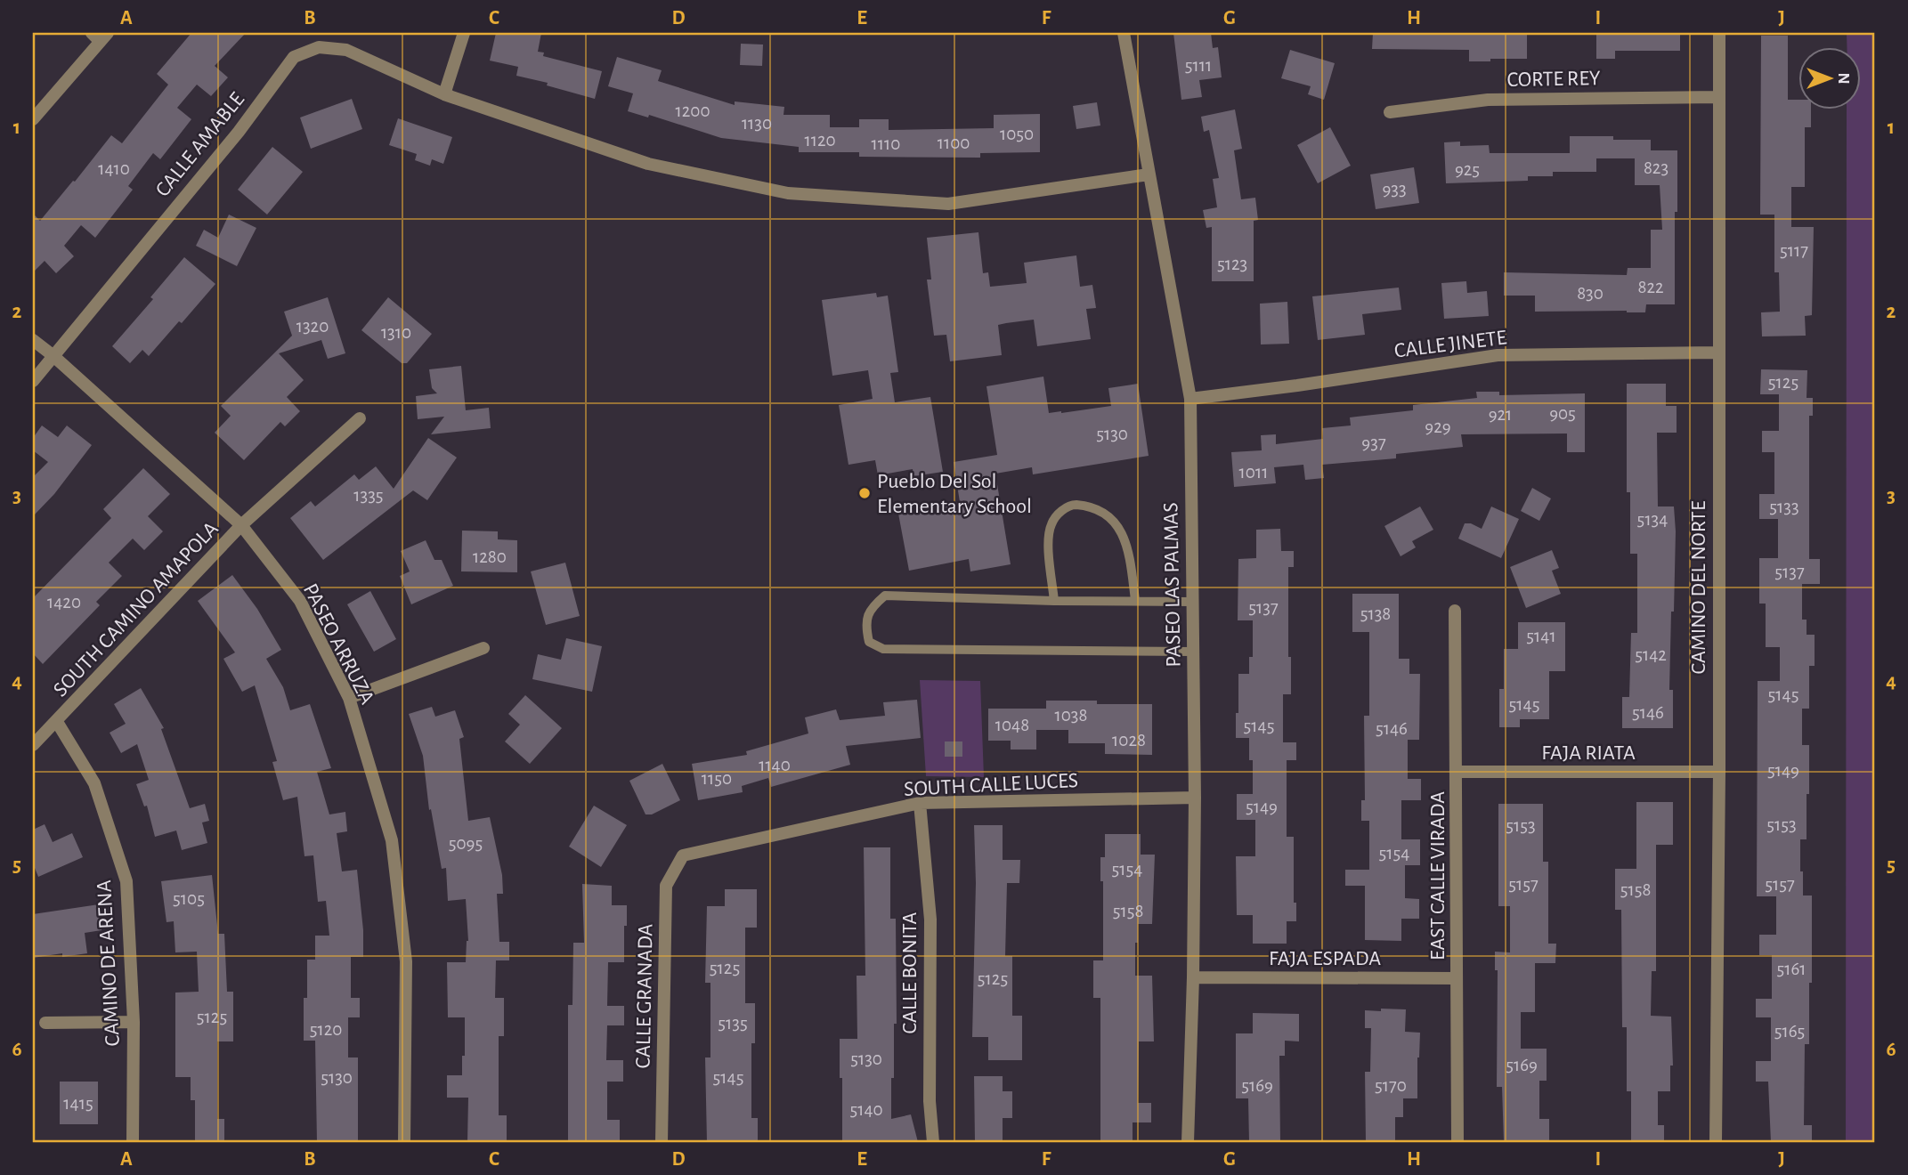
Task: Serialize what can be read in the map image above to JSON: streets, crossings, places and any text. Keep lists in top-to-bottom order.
{
  "streets": {
    "street": [
      "CORTE REY",
      "CALLE AMABLE",
      "CALLE JINETE",
      "PASEO LAS PALMAS",
      "CAMINO DEL NORTE",
      "SOUTH CAMINO AMAPOLA",
      "PASEO ARRUZA",
      "FAJA RIATA",
      "SOUTH CALLE LUCES",
      "EAST CALLE VIRADA",
      "FAJA ESPADA",
      "CAMINO DE ARENA",
      "CALLE BONITA",
      "CALLE GRANADA"
    ]
  },
  "crossings": [
    ["CORTE REY", "CAMINO DEL NORTE"],
    ["CALLE AMABLE", "PASEO LAS PALMAS"],
    ["CALLE AMABLE", "PASEO ARRUZA"],
    ["CALLE JINETE", "PASEO LAS PALMAS"],
    ["CALLE JINETE", "CAMINO DEL NORTE"],
    ["PASEO LAS PALMAS", "SOUTH CALLE LUCES"],
    ["PASEO LAS PALMAS", "FAJA ESPADA"],
    ["CAMINO DEL NORTE", "FAJA RIATA"],
    ["SOUTH CAMINO AMAPOLA", "PASEO ARRUZA"],
    ["SOUTH CAMINO AMAPOLA", "CAMINO DE ARENA"],
    ["FAJA RIATA", "EAST CALLE VIRADA"],
    ["SOUTH CALLE LUCES", "CALLE BONITA"],
    ["SOUTH CALLE LUCES", "CALLE GRANADA"],
    ["EAST CALLE VIRADA", "FAJA ESPADA"]
  ],
  "places": ["Pueblo Del Sol Elementary School"],
  "house_numbers": [
    "5111",
    "1200",
    "1130",
    "1050",
    "1120",
    "1100",
    "1110",
    "823",
    "1410",
    "925",
    "933",
    "5117",
    "5123",
    "822",
    "830",
    "1320",
    "1310",
    "5125",
    "905",
    "921",
    "929",
    "5130",
    "937",
    "1011",
    "1335",
    "5133",
    "5134",
    "1280",
    "5137",
    "1420",
    "5137",
    "5138",
    "5141",
    "5142",
    "5145",
    "5145",
    "5146",
    "1038",
    "1048",
    "5145",
    "5146",
    "1028",
    "1140",
    "5149",
    "1150",
    "5149",
    "5153",
    "5153",
    "5095",
    "5154",
    "5154",
    "5157",
    "5157",
    "5158",
    "5105",
    "5158",
    "5125",
    "5161",
    "5125",
    "5125",
    "5135",
    "5120",
    "5165",
    "5130",
    "5169",
    "5130",
    "5145",
    "5169",
    "5170",
    "1415",
    "5140"
  ],
  "north": "right",
  "grid": {
    "columns": [
      "A",
      "B",
      "C",
      "D",
      "E",
      "F",
      "G",
      "H",
      "I",
      "J"
    ],
    "rows": [
      "1",
      "2",
      "3",
      "4",
      "5",
      "6"
    ]
  }
}
